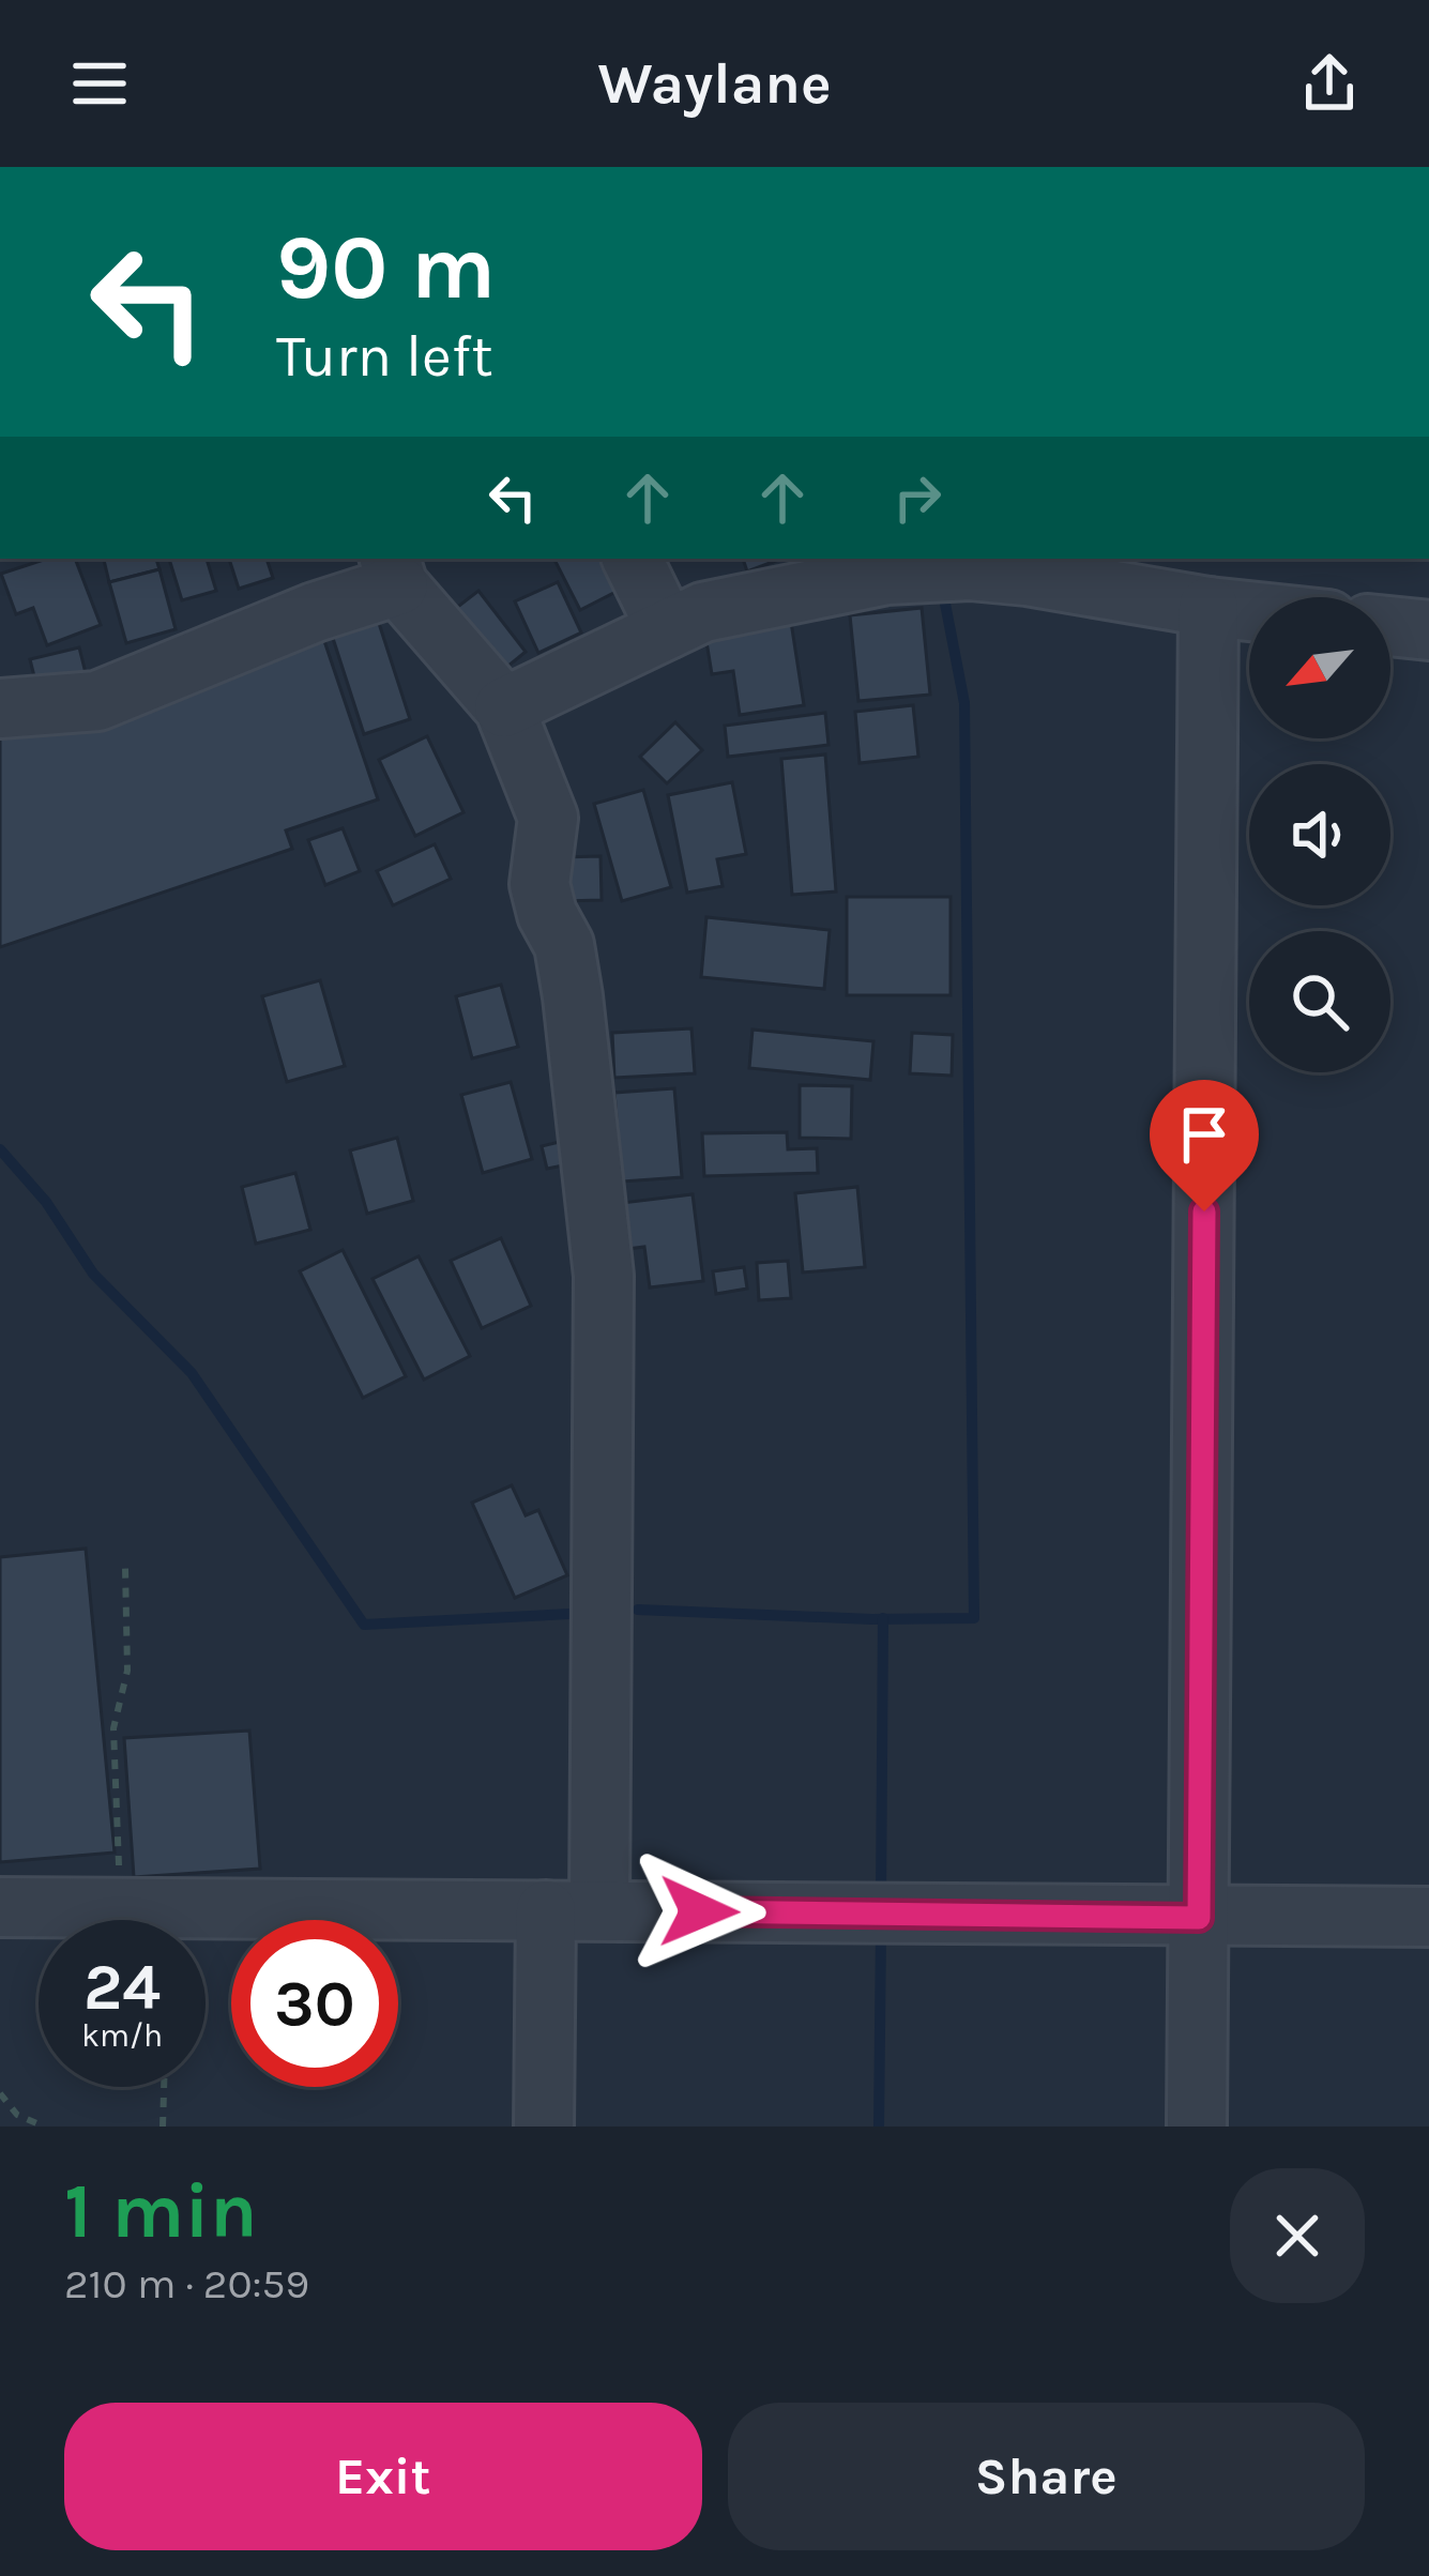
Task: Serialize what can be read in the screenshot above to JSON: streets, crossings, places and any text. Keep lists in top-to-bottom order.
{
  "north": "bottom left",
  "page": {
    "header": "Waylane",
    "turn": ["90 m", "Turn left"],
    "speed": "24 km/h",
    "limit": "30",
    "heading": ["1 min", "210 m · 20:59"],
    "buttons": ["Exit", "Share"]
  }
}
